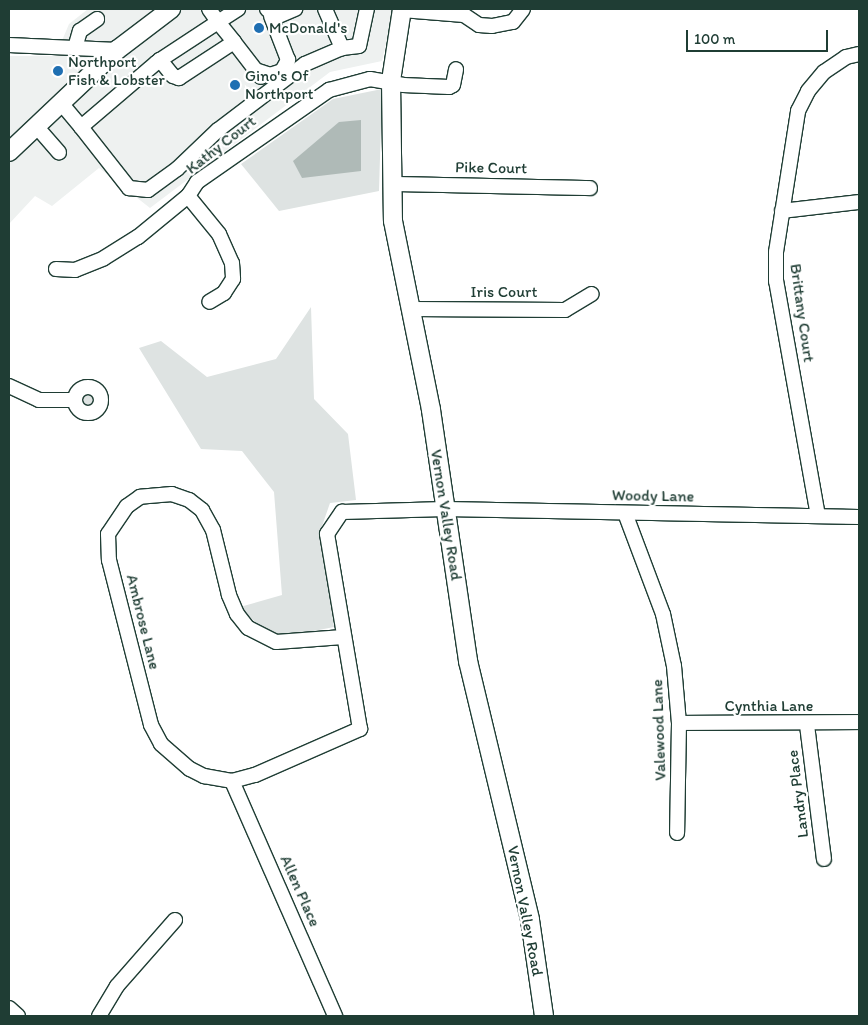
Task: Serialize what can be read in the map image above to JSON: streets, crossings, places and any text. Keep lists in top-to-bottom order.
{
  "streets": {
    "main road": ["Vernon Valley Road"],
    "street": [
      "Kathy Court",
      "Pike Court",
      "Iris Court",
      "Brittany Court",
      "Woody Lane",
      "Ambrose Lane",
      "Cynthia Lane",
      "Valewood Lane",
      "Landry Place",
      "Allen Place"
    ]
  },
  "crossings": [
    ["Kathy Court", "Vernon Valley Road"],
    ["Pike Court", "Vernon Valley Road"],
    ["Iris Court", "Vernon Valley Road"],
    ["Brittany Court", "Woody Lane"],
    ["Woody Lane", "Vernon Valley Road"],
    ["Woody Lane", "Ambrose Lane"],
    ["Woody Lane", "Valewood Lane"],
    ["Vernon Valley Road", "Ambrose Lane"],
    ["Ambrose Lane", "Allen Place"],
    ["Cynthia Lane", "Valewood Lane"],
    ["Cynthia Lane", "Landry Place"]
  ],
  "places": ["McDonald's", "Northport Fish & Lobster", "Gino's Of Northport"],
  "scale_bar": "100 m"
}
